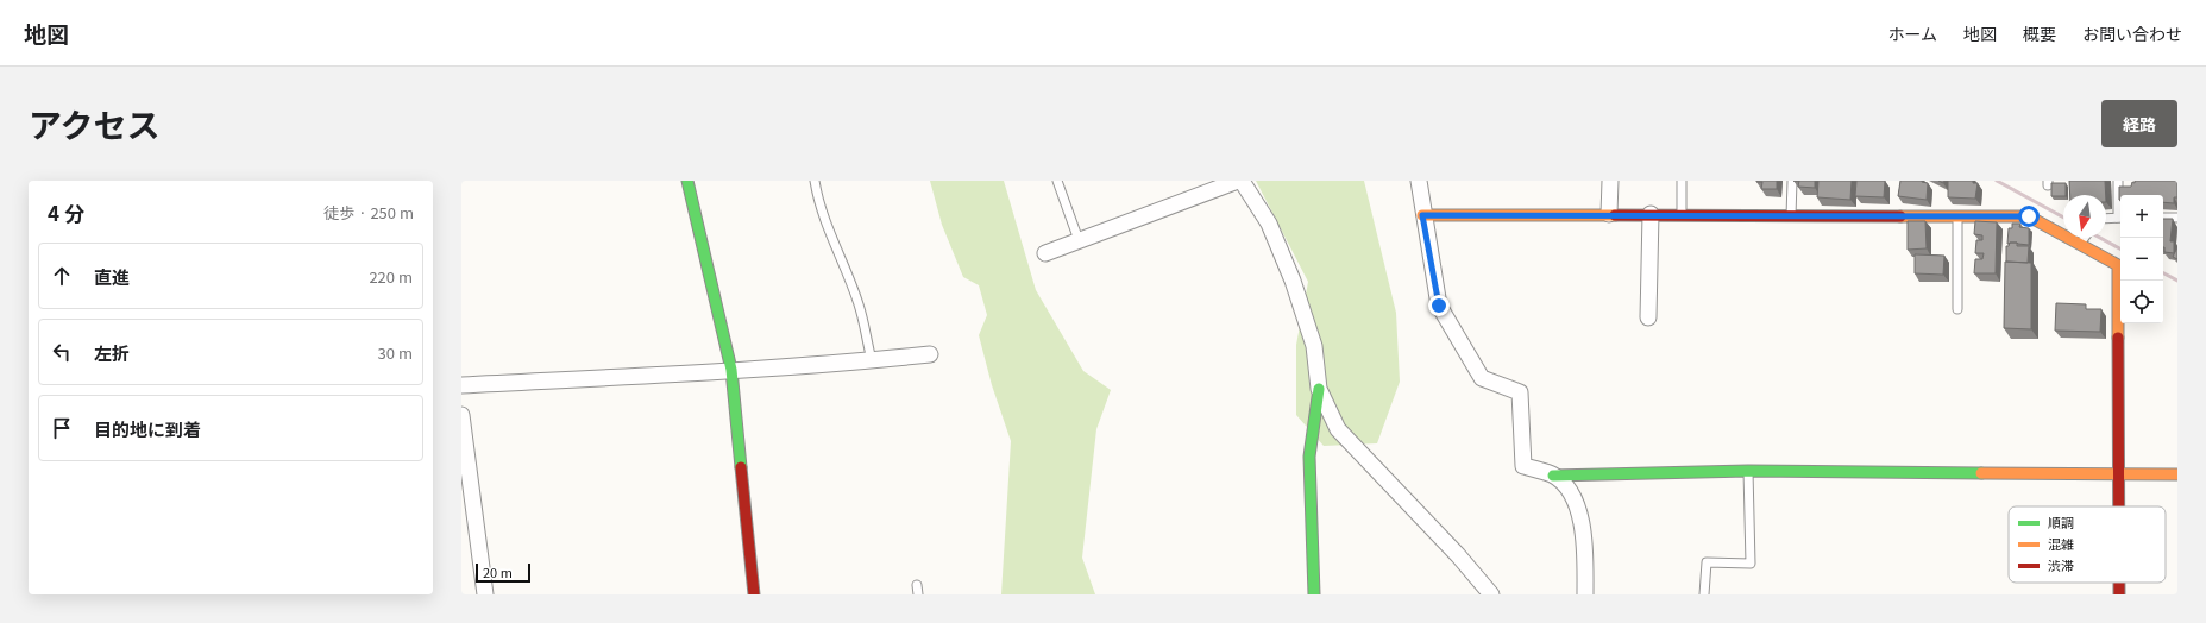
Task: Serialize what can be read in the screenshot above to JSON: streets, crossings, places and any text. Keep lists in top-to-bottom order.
{
  "legend": ["順調", "混雑", "渋滞"],
  "scale_bar": "20 m",
  "north": "bottom",
  "page": {
    "header": "地図",
    "nav": [
      "ホーム",
      "地図",
      "概要",
      "お問い合わせ"
    ],
    "title": "アクセス",
    "buttons": "経路",
    "heading": ["4 分", "徒歩 · 250 m"],
    "map_buttons": ["+", "−"],
    "list": [
      ["直進", "220 m"],
      ["左折", "30 m"],
      "目的地に到着"
    ],
    "scale": "20 m"
  }
}
